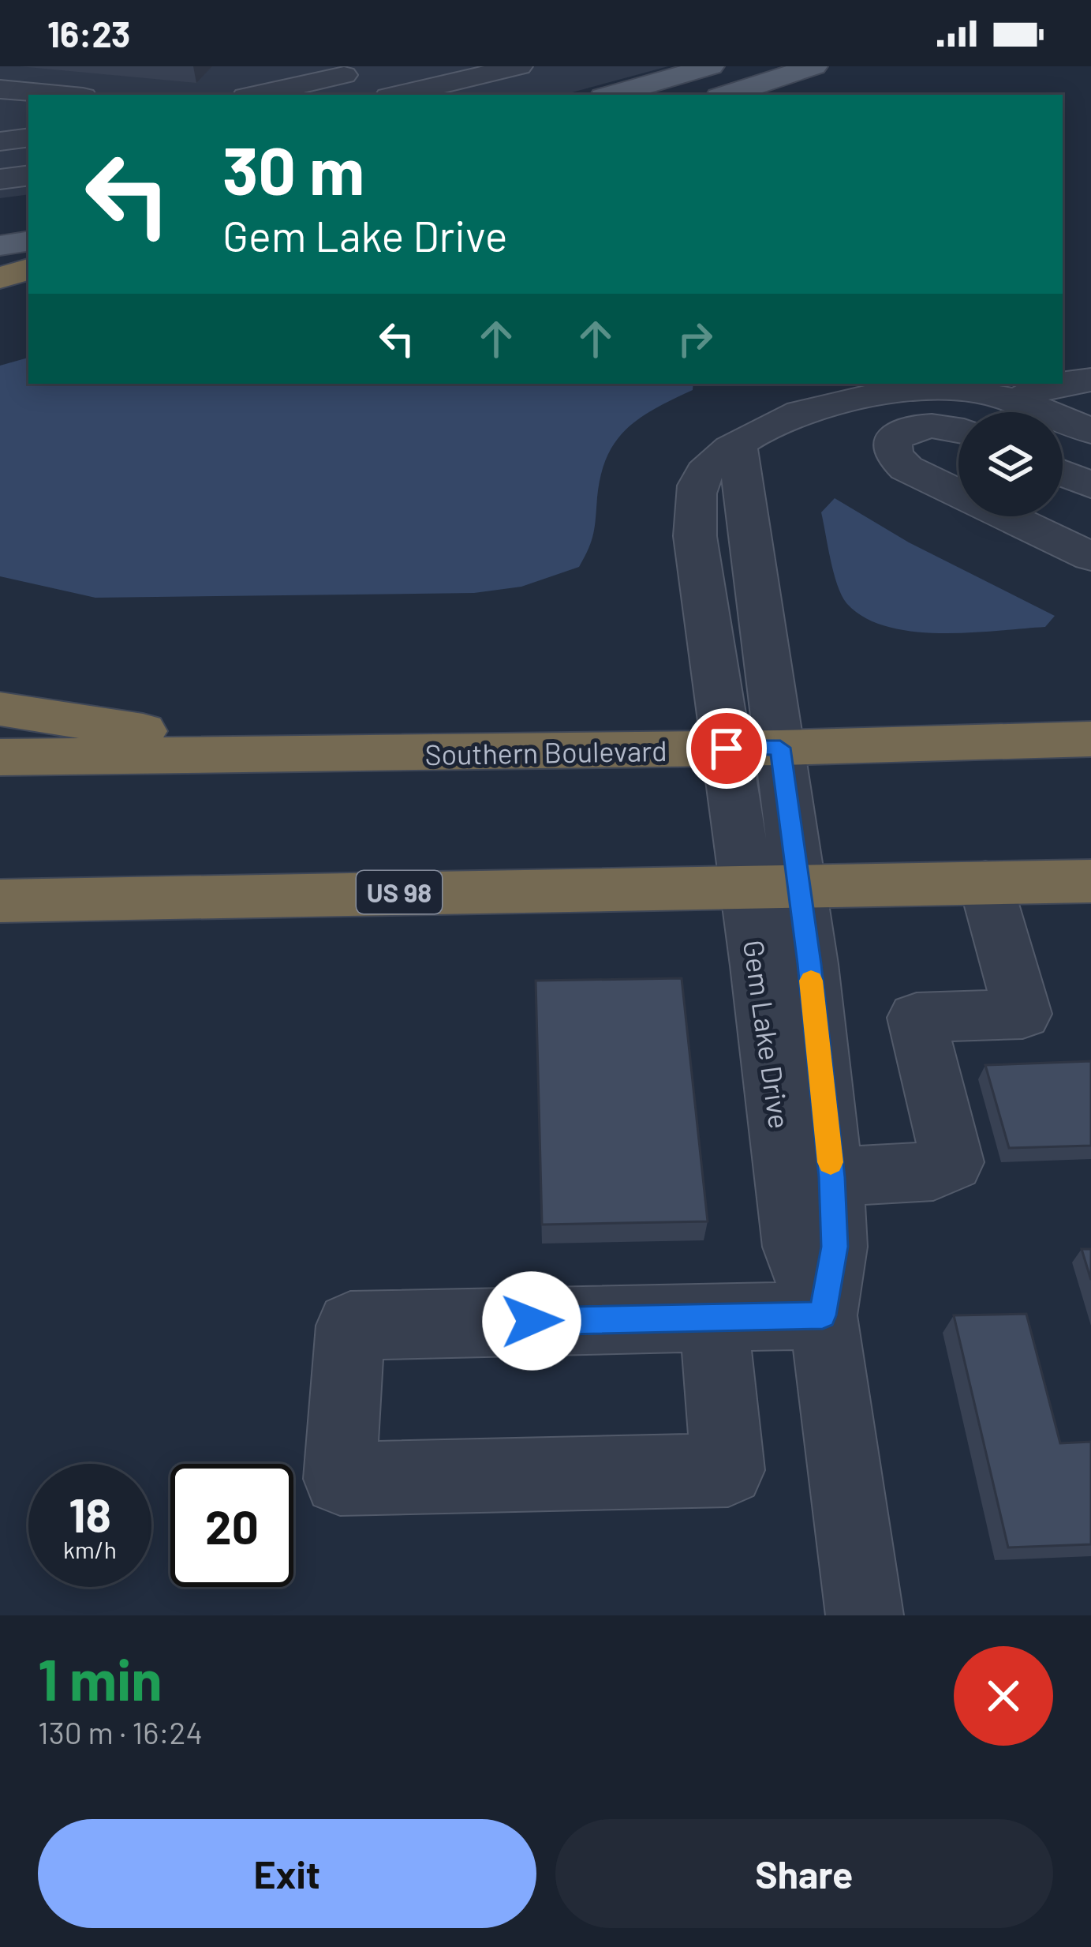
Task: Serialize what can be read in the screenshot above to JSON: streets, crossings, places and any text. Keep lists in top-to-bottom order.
{
  "streets": {
    "highway": ["Southern Boulevard", "US 98"],
    "street": ["Gem Lake Drive"]
  },
  "crossings": [
    ["Southern Boulevard", "Gem Lake Drive"],
    ["US 98", "Gem Lake Drive"]
  ],
  "page": {
    "status": "16:23",
    "turn": ["30 m", "Gem Lake Drive"],
    "speed": "18 km/h",
    "limit": "20",
    "heading": ["1 min", "130 m · 16:24"],
    "buttons": ["Exit", "Share"]
  }
}
